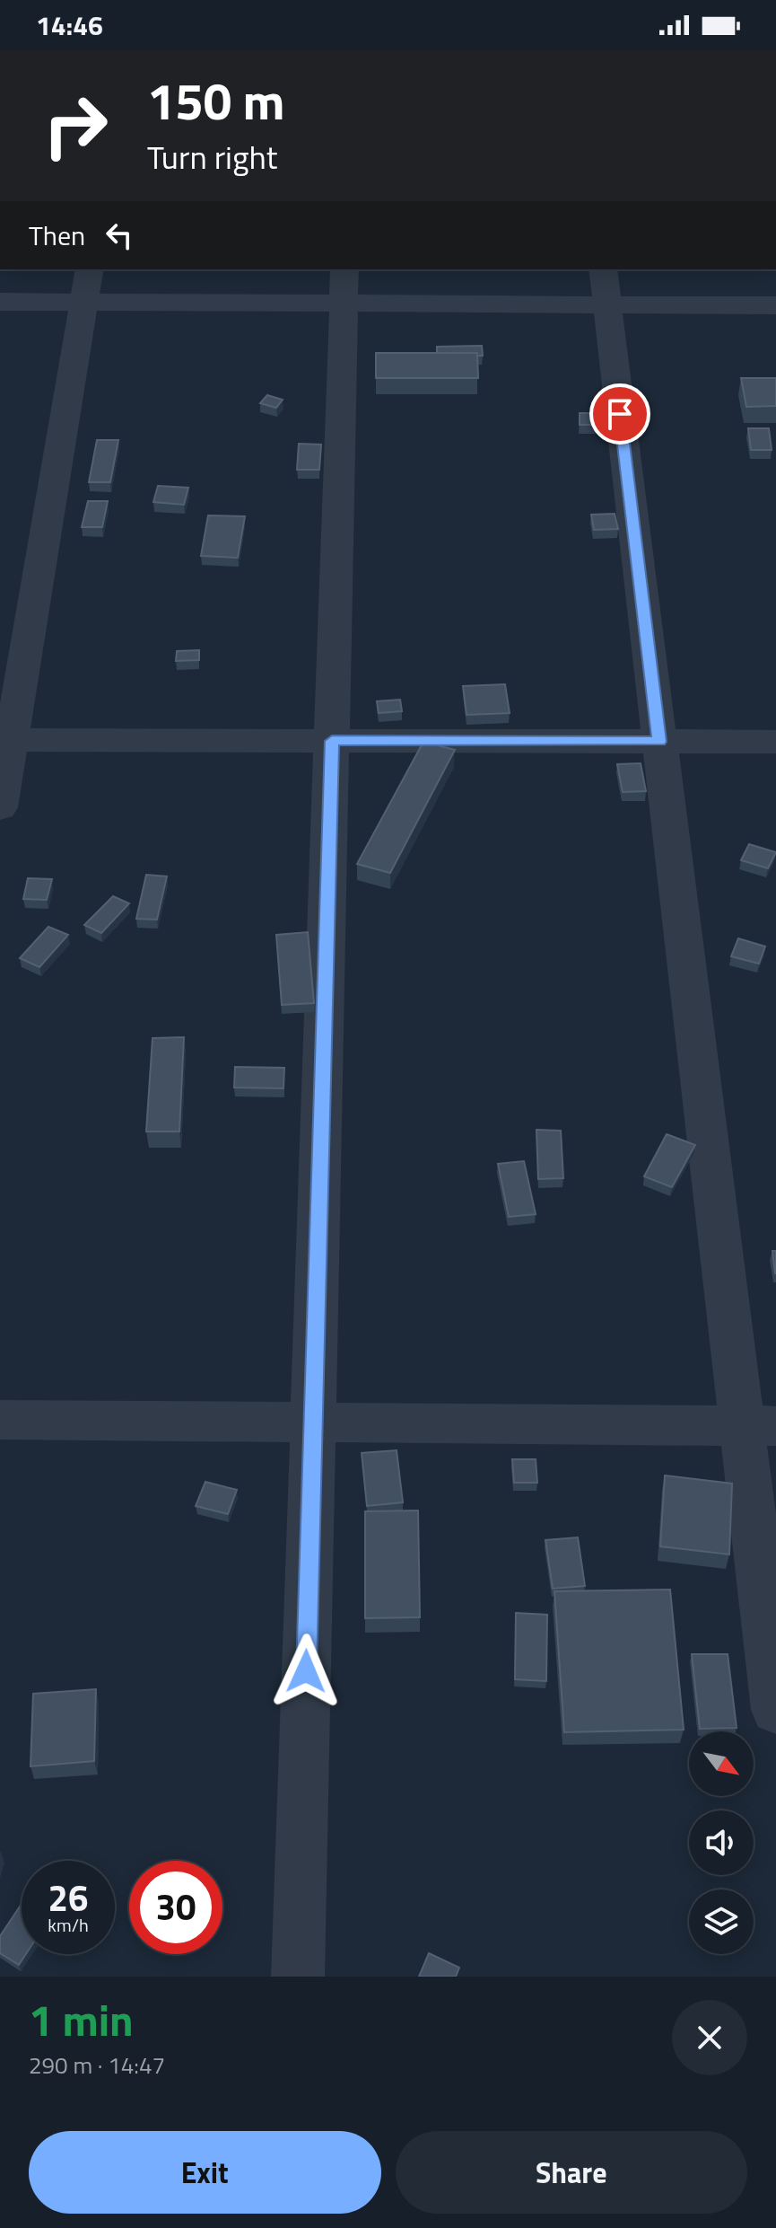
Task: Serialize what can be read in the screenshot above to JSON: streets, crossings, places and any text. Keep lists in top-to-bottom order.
{
  "north": "bottom right",
  "page": {
    "status": "14:46",
    "turn": ["150 m", "Turn right"],
    "then": "Then",
    "speed": "26 km/h",
    "limit": "30",
    "heading": ["1 min", "290 m · 14:47"],
    "buttons": ["Exit", "Share"]
  }
}
